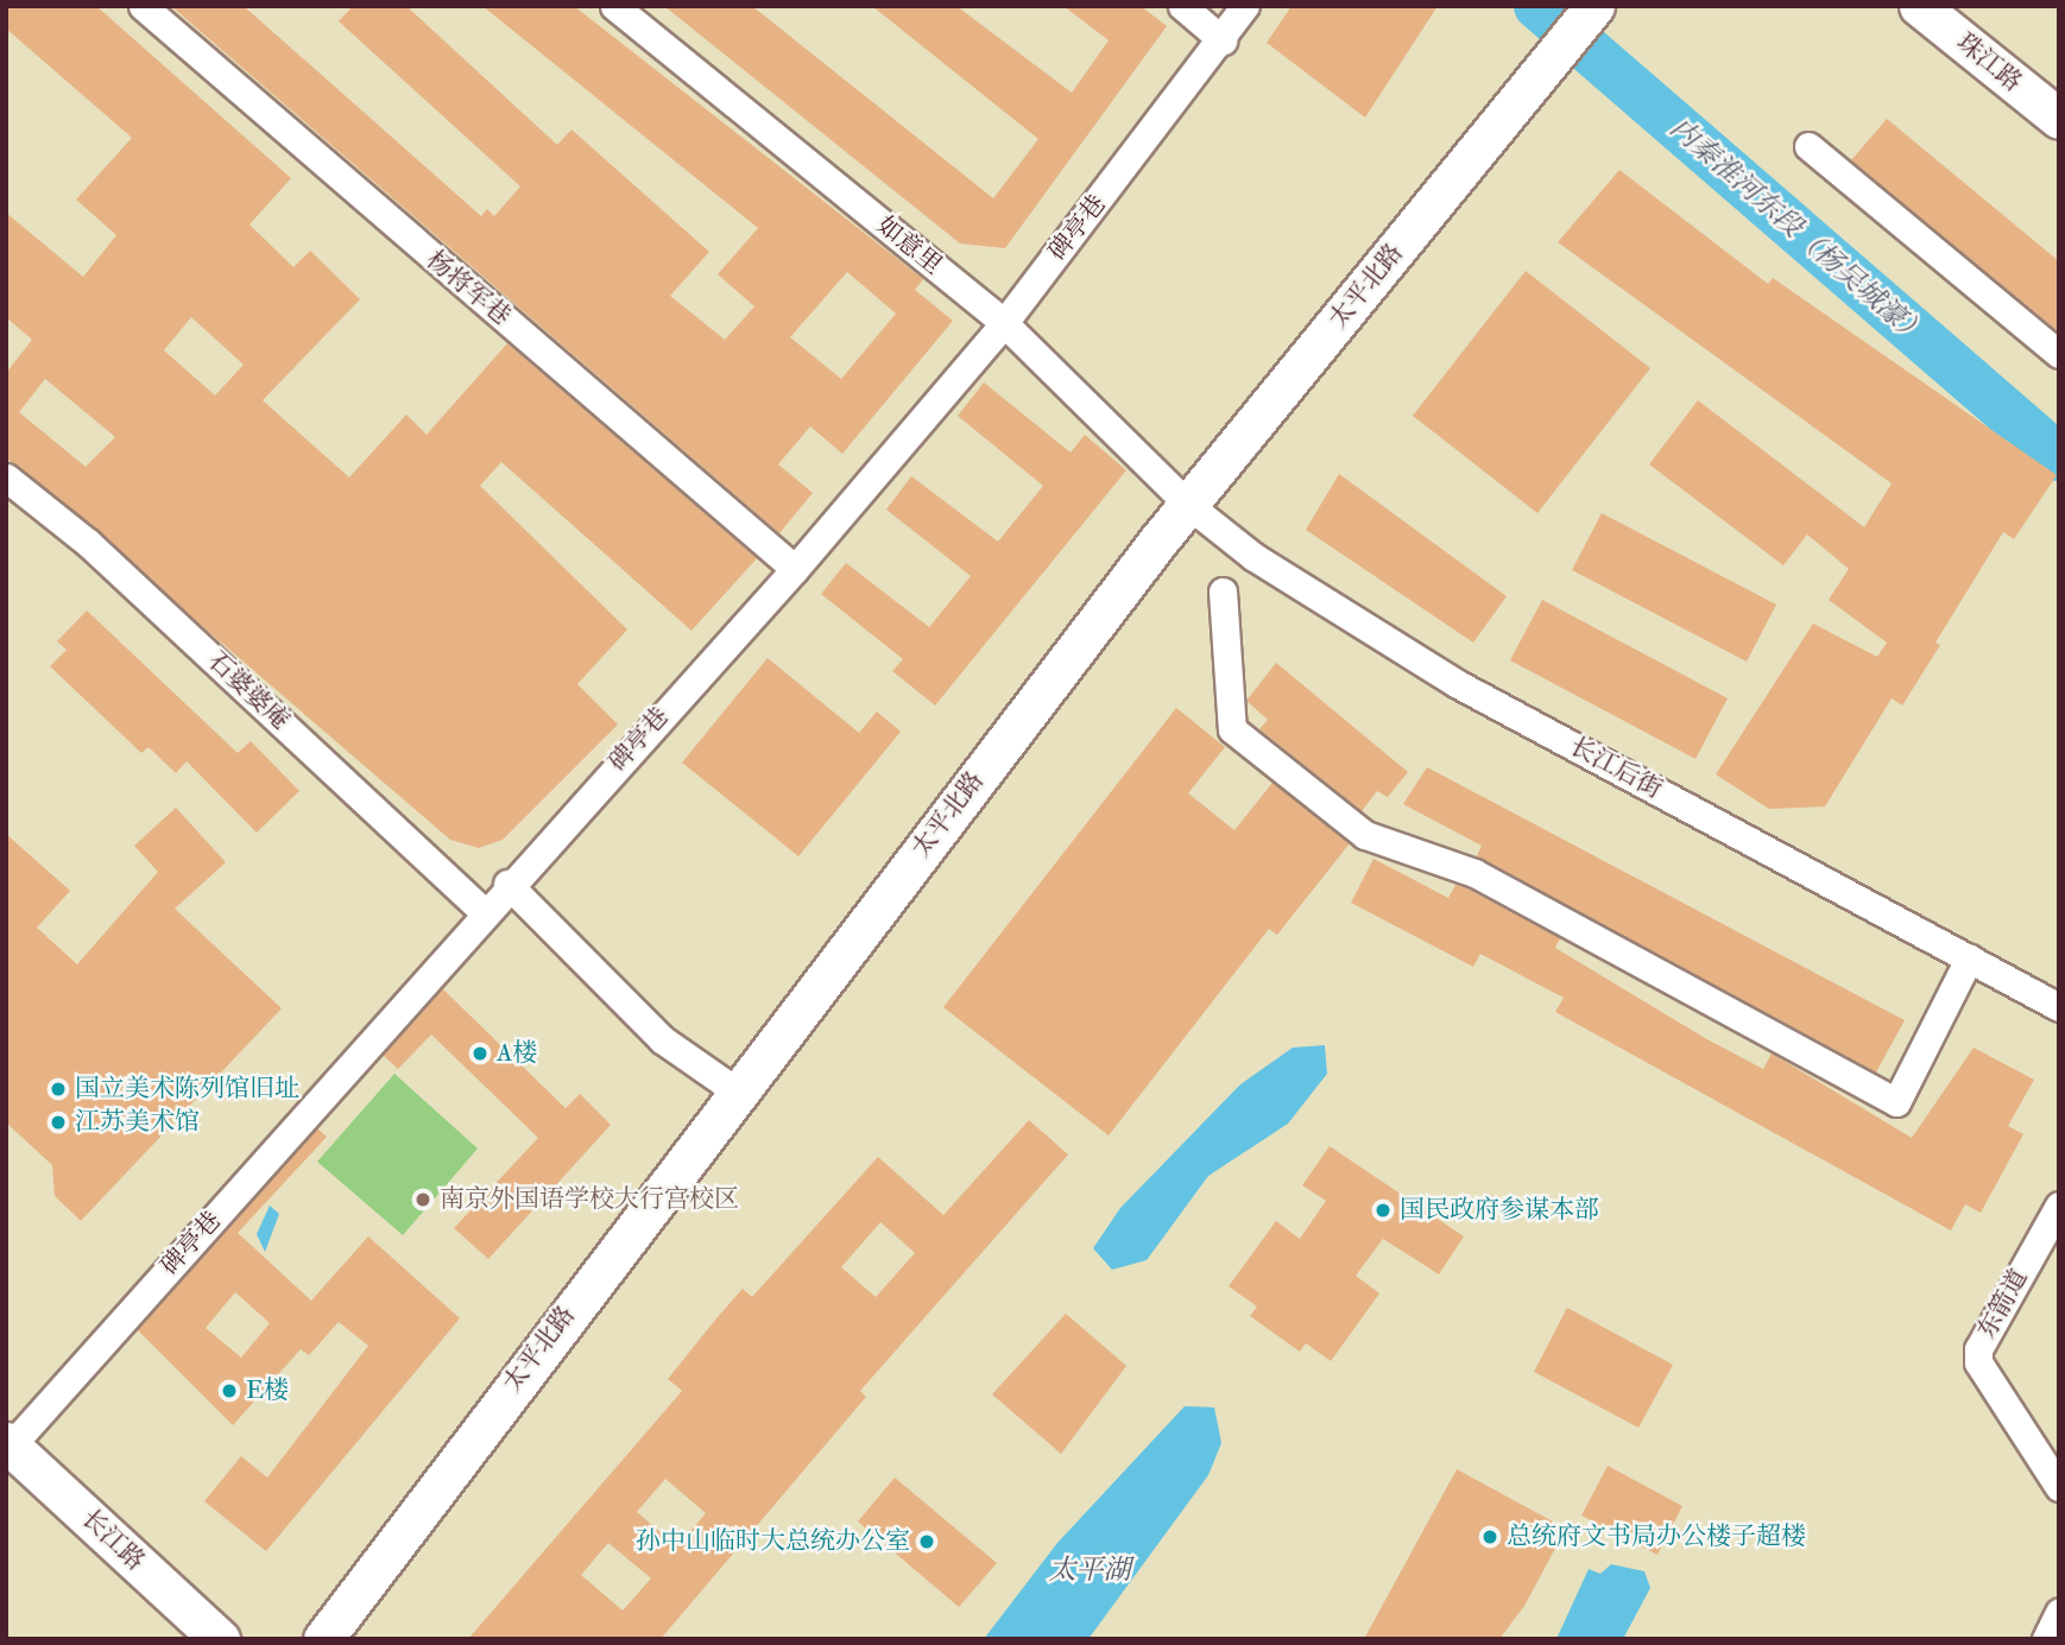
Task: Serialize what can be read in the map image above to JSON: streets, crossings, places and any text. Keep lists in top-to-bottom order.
{
  "streets": {
    "main road": ["珠江路", "太平北路", "长江路"],
    "street": [
      "碑亭巷",
      "如意里",
      "杨将军巷",
      "石婆婆庵",
      "长江后街",
      "东箭道"
    ]
  },
  "crossings": [
    ["碑亭巷", "如意里"],
    ["碑亭巷", "杨将军巷"],
    ["碑亭巷", "石婆婆庵"],
    ["碑亭巷", "长江路"],
    ["如意里", "太平北路"],
    ["如意里", "长江后街"],
    ["太平北路", "长江后街"]
  ],
  "water": ["内秦淮河东段（杨吴城濠）", "太平湖"],
  "places": [
    "A楼",
    "国立美术陈列馆旧址",
    "江苏美术馆",
    "南京外国语学校大行宫校区",
    "国民政府参谋本部",
    "E楼",
    "总统府文书局办公楼子超楼",
    "孙中山临时大总统办公室"
  ]
}
